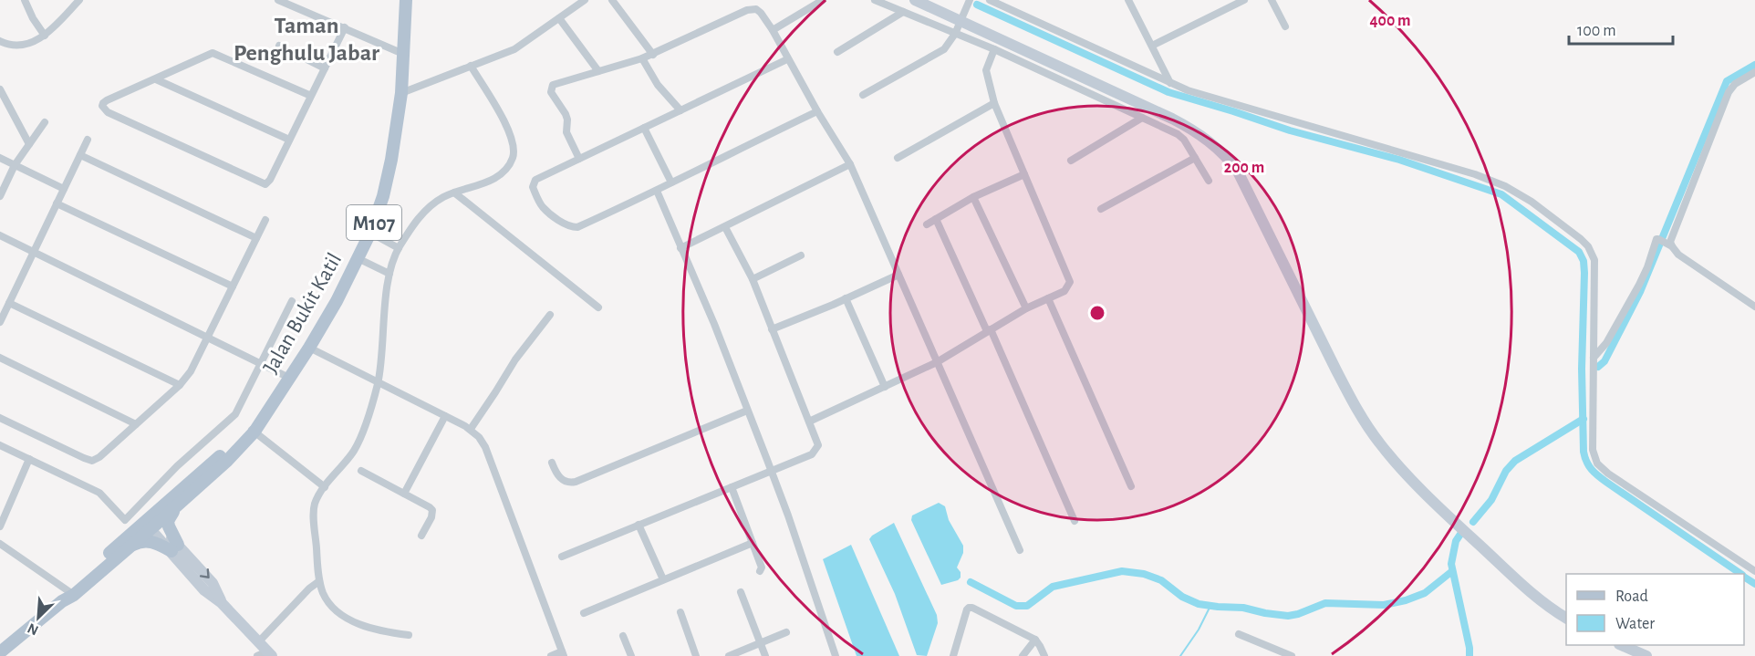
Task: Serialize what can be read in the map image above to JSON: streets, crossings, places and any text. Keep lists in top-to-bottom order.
{
  "streets": {
    "main road": ["M107", "Jalan Bukit Katil"]
  },
  "districts": ["Taman Penghulu Jabar"],
  "legend": ["Road", "Water"],
  "scale_bar": "100 m",
  "north": "bottom left",
  "rings": ["400 m", "200 m"]
}
